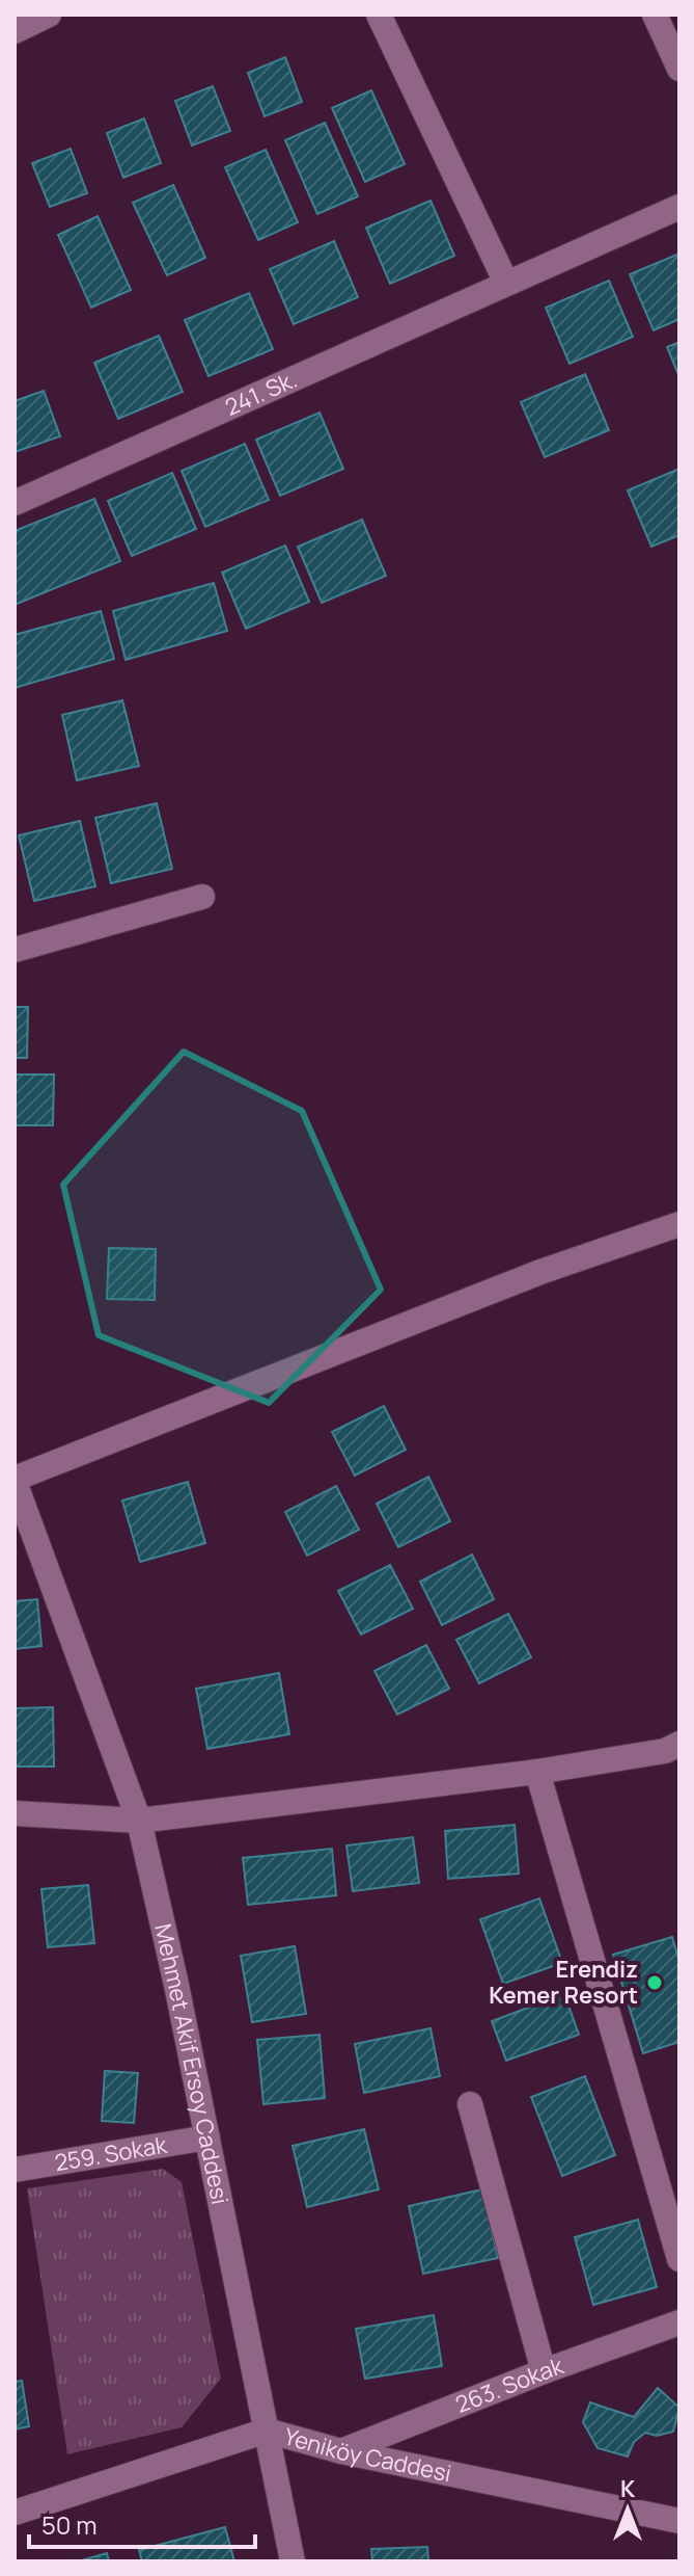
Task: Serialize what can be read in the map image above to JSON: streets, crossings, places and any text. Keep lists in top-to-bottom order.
{
  "streets": {
    "street": [
      "241. Sk.",
      "Mehmet Akif Ersoy Caddesi",
      "259. Sokak",
      "263. Sokak",
      "Yeniköy Caddesi"
    ]
  },
  "crossings": [
    ["Mehmet Akif Ersoy Caddesi", "259. Sokak"],
    ["Mehmet Akif Ersoy Caddesi", "Yeniköy Caddesi"],
    ["263. Sokak", "Yeniköy Caddesi"]
  ],
  "places": ["Erendiz Kemer Resort"],
  "scale_bar": "50 m",
  "north": "top"
}
